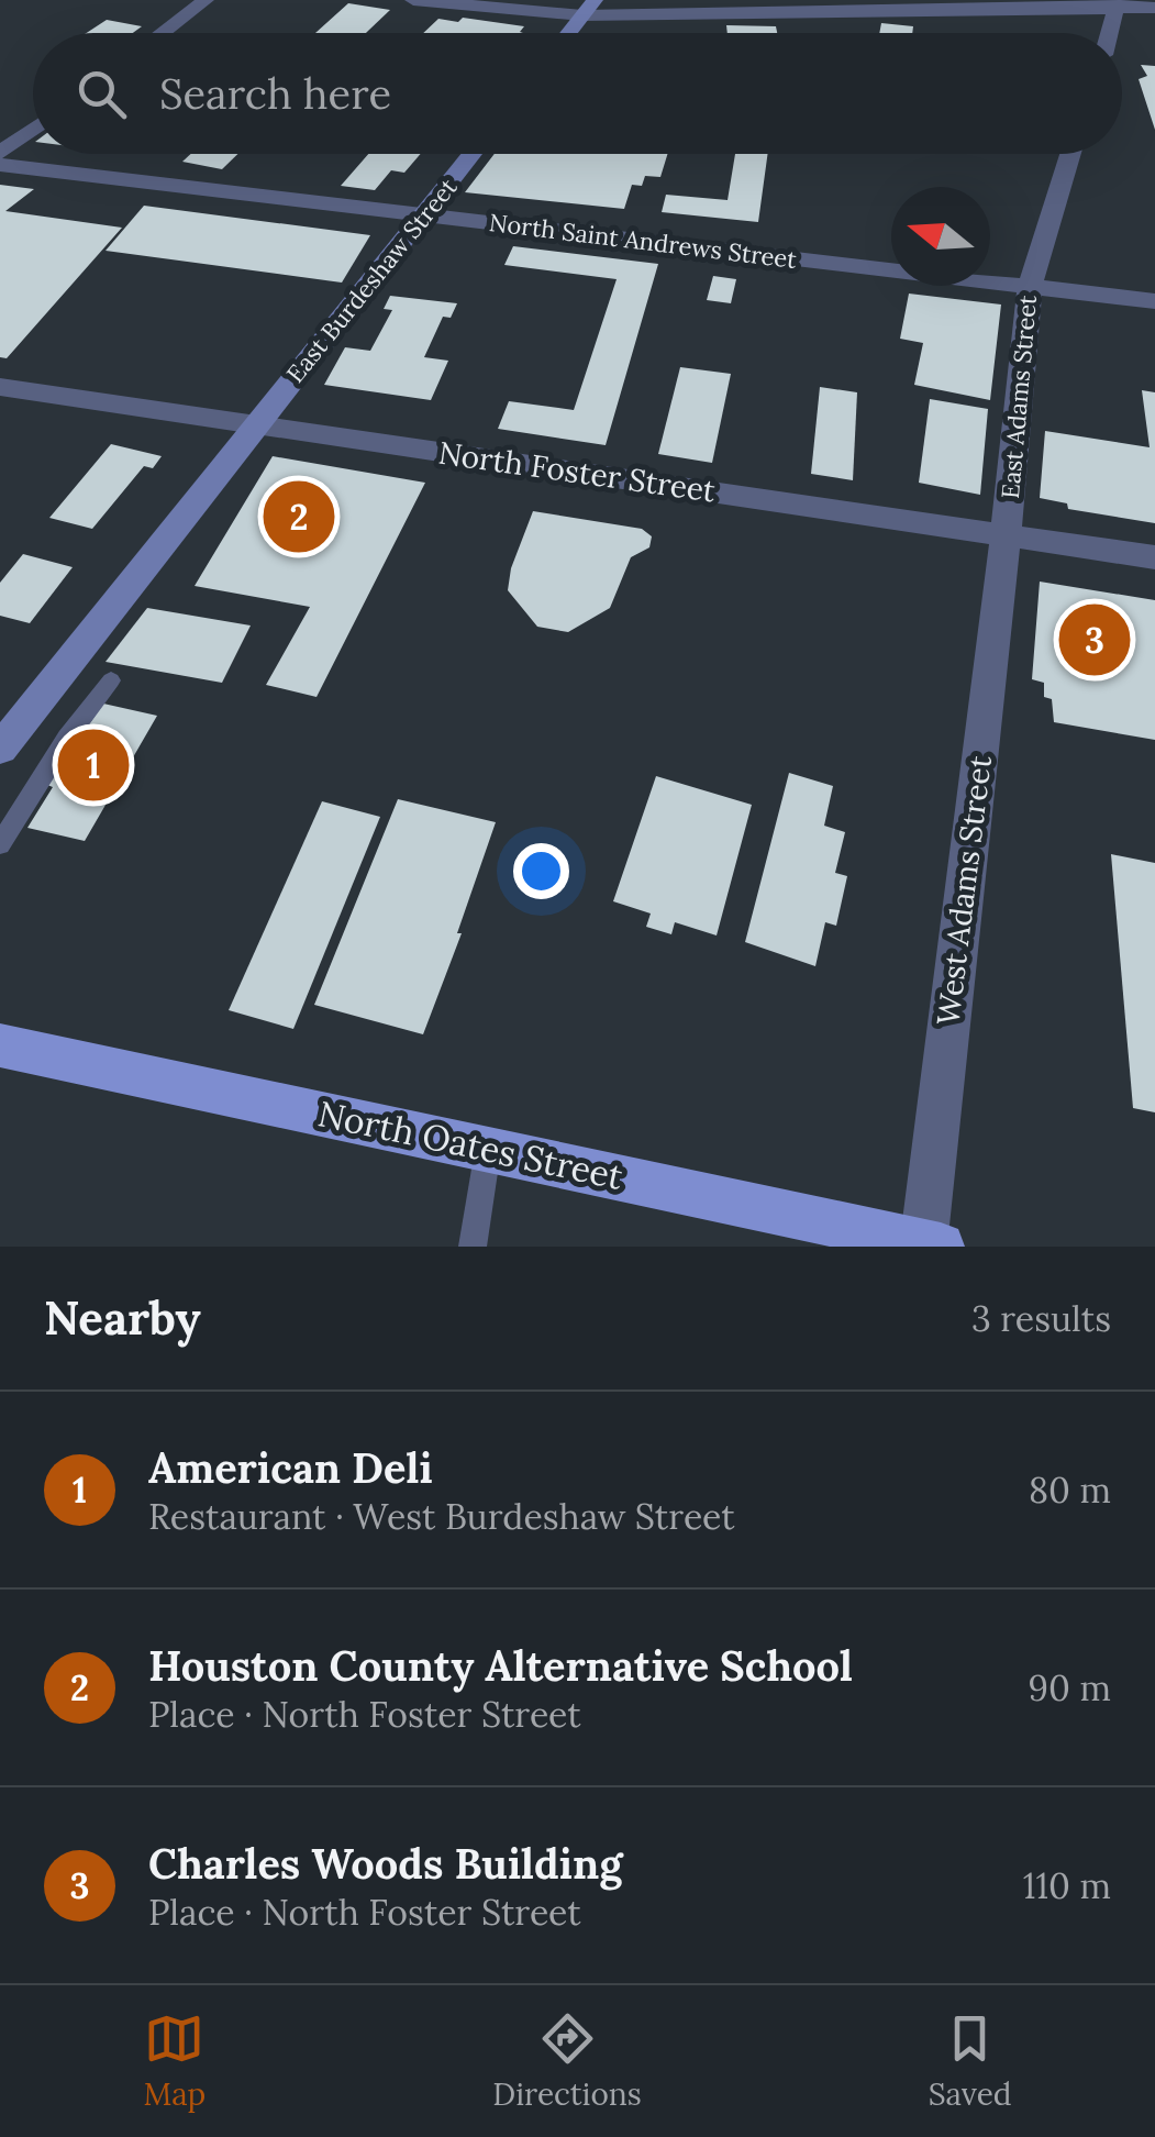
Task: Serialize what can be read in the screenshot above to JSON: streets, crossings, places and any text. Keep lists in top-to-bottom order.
{
  "streets": {
    "main road": ["North Oates Street"],
    "street": [
      "North Saint Andrews Street",
      "East Burdeshaw Street",
      "East Adams Street",
      "North Foster Street",
      "West Adams Street"
    ]
  },
  "crossings": [
    ["North Saint Andrews Street", "East Burdeshaw Street"],
    ["North Saint Andrews Street", "East Adams Street"],
    ["East Burdeshaw Street", "North Foster Street"],
    ["East Adams Street", "North Foster Street"],
    ["East Adams Street", "West Adams Street"],
    ["North Foster Street", "West Adams Street"],
    ["West Adams Street", "North Oates Street"]
  ],
  "north": "left",
  "page": {
    "search": "Search here",
    "pins": ["2", "3", "1"],
    "heading": ["Nearby", "3 results"],
    "list": [
      {
        "mark": "1",
        "name": "American Deli",
        "note": "Restaurant · West Burdeshaw Street",
        "value": "80 m"
      },
      {
        "mark": "2",
        "name": "Houston County Alternative School",
        "note": "Place · North Foster Street",
        "value": "90 m"
      },
      {
        "mark": "3",
        "name": "Charles Woods Building",
        "note": "Place · North Foster Street",
        "value": "110 m"
      }
    ],
    "nav": ["Map", "Directions", "Saved"]
  }
}
